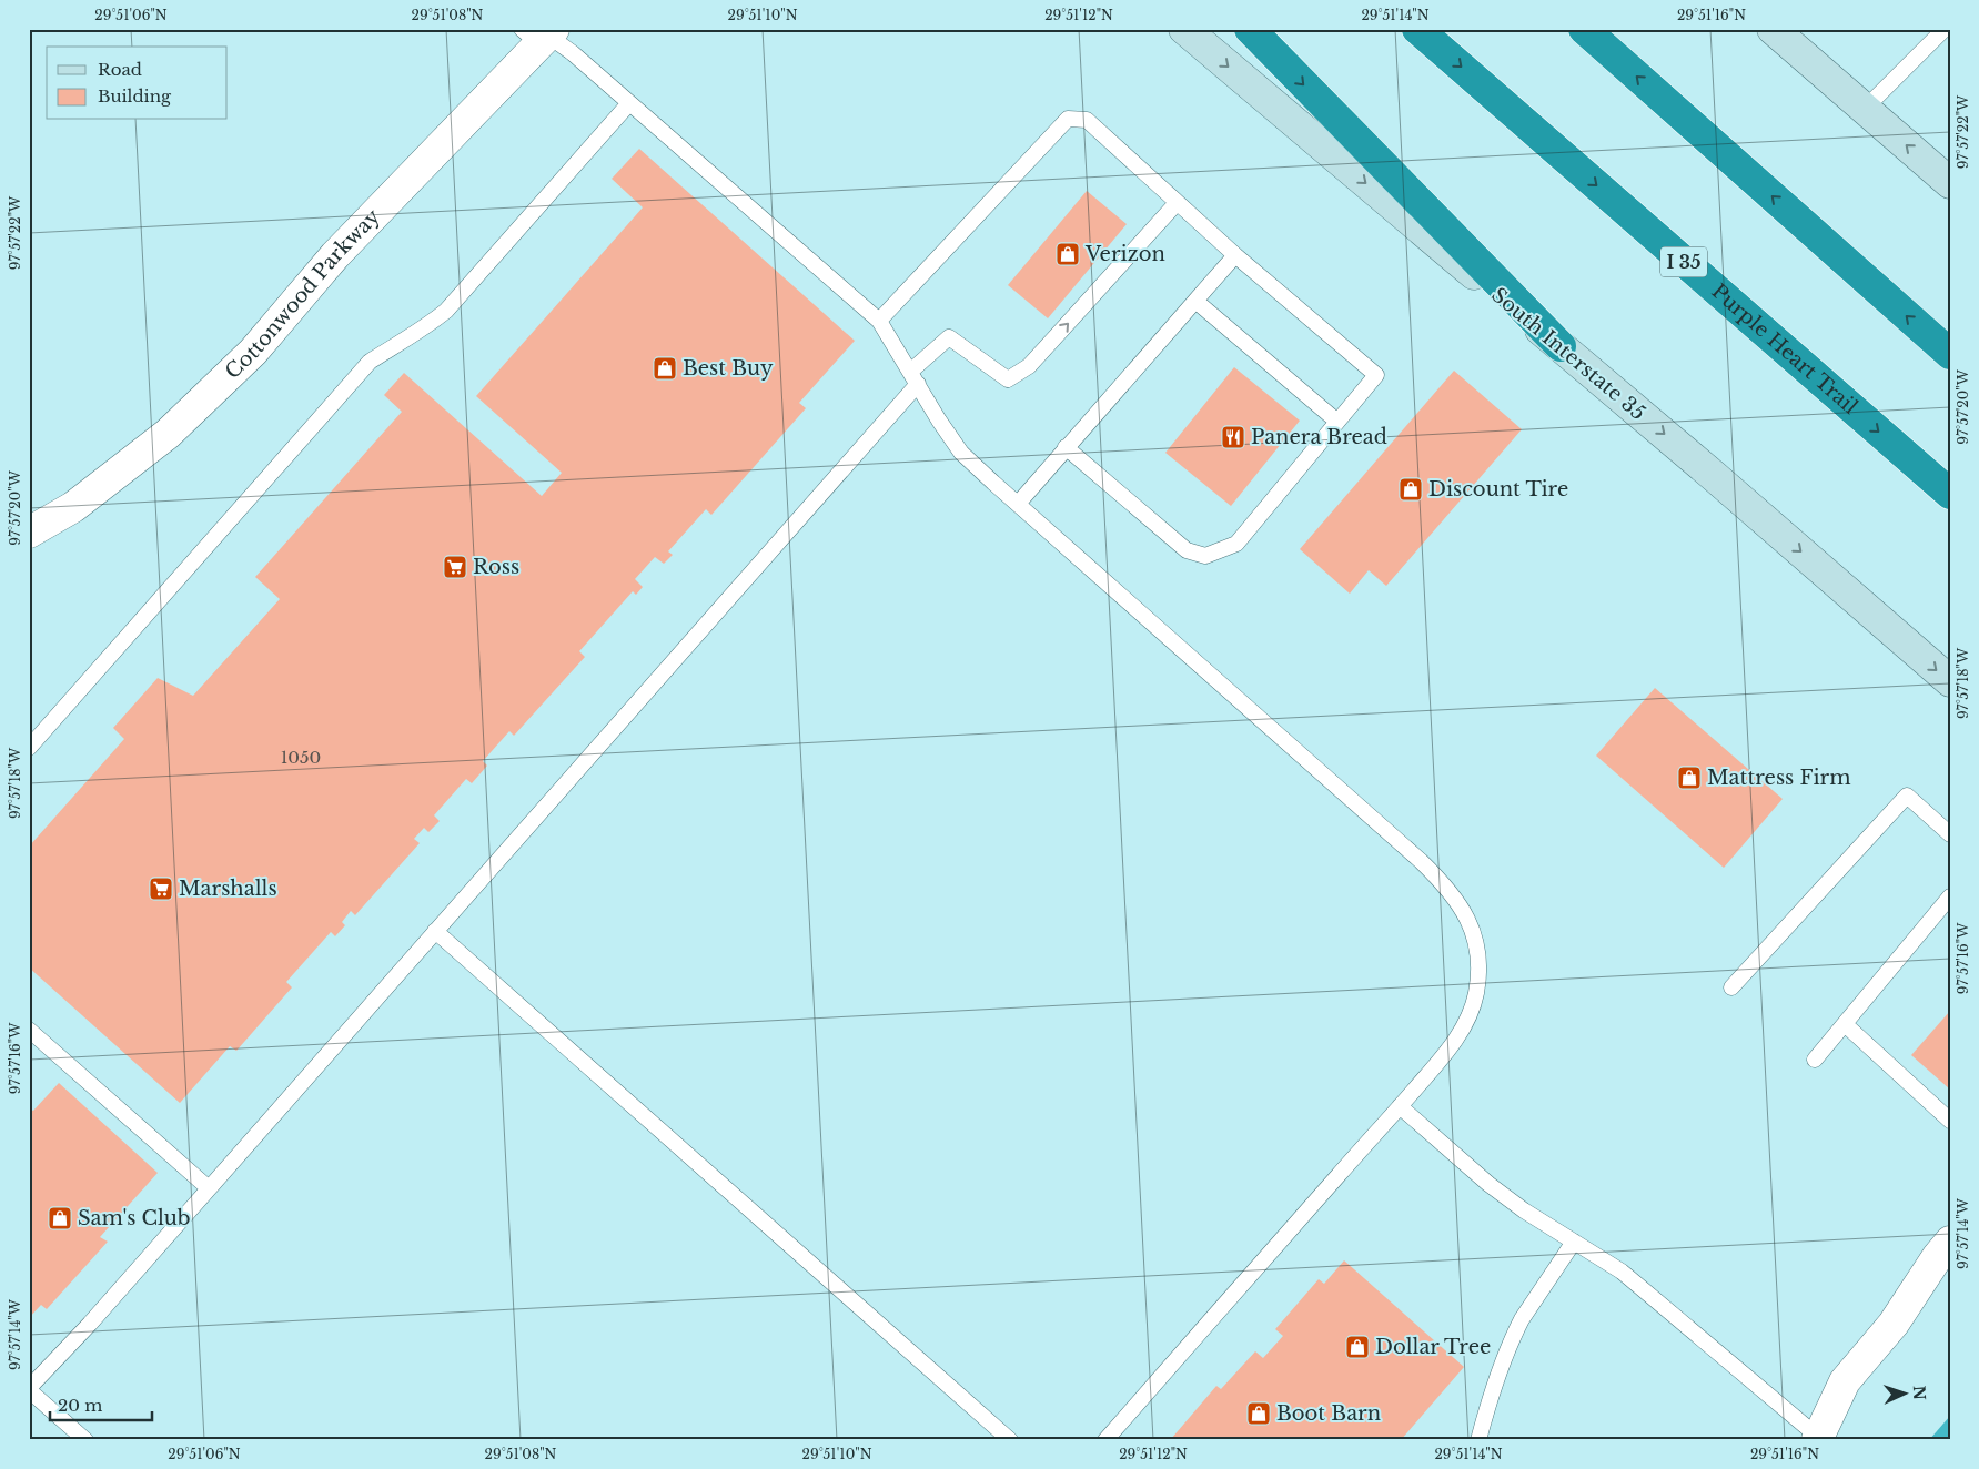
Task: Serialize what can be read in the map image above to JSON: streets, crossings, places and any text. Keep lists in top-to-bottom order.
{
  "streets": {
    "highway": ["I 35", "Purple Heart Trail"],
    "main road": ["South Interstate 35"],
    "street": ["Cottonwood Parkway"]
  },
  "one_way": ["South Interstate 35"],
  "places": {
    "shop": [
      "Verizon",
      "Best Buy",
      "Discount Tire",
      "Mattress Firm",
      "Sam's Club",
      "Dollar Tree",
      "Boot Barn"
    ],
    "restaurant": ["Panera Bread"],
    "supermarket": ["Ross", "Marshalls"]
  },
  "house_numbers": ["1050"],
  "legend": ["Road", "Building"],
  "scale_bar": "20 m",
  "north": "right",
  "coordinates": [
    "29°51'06\"N",
    "29°51'08\"N",
    "29°51'10\"N",
    "29°51'12\"N",
    "29°51'14\"N",
    "29°51'16\"N",
    "97°57'22\"W",
    "97°57'20\"W",
    "97°57'18\"W",
    "97°57'16\"W",
    "97°57'14\"W"
  ]
}
